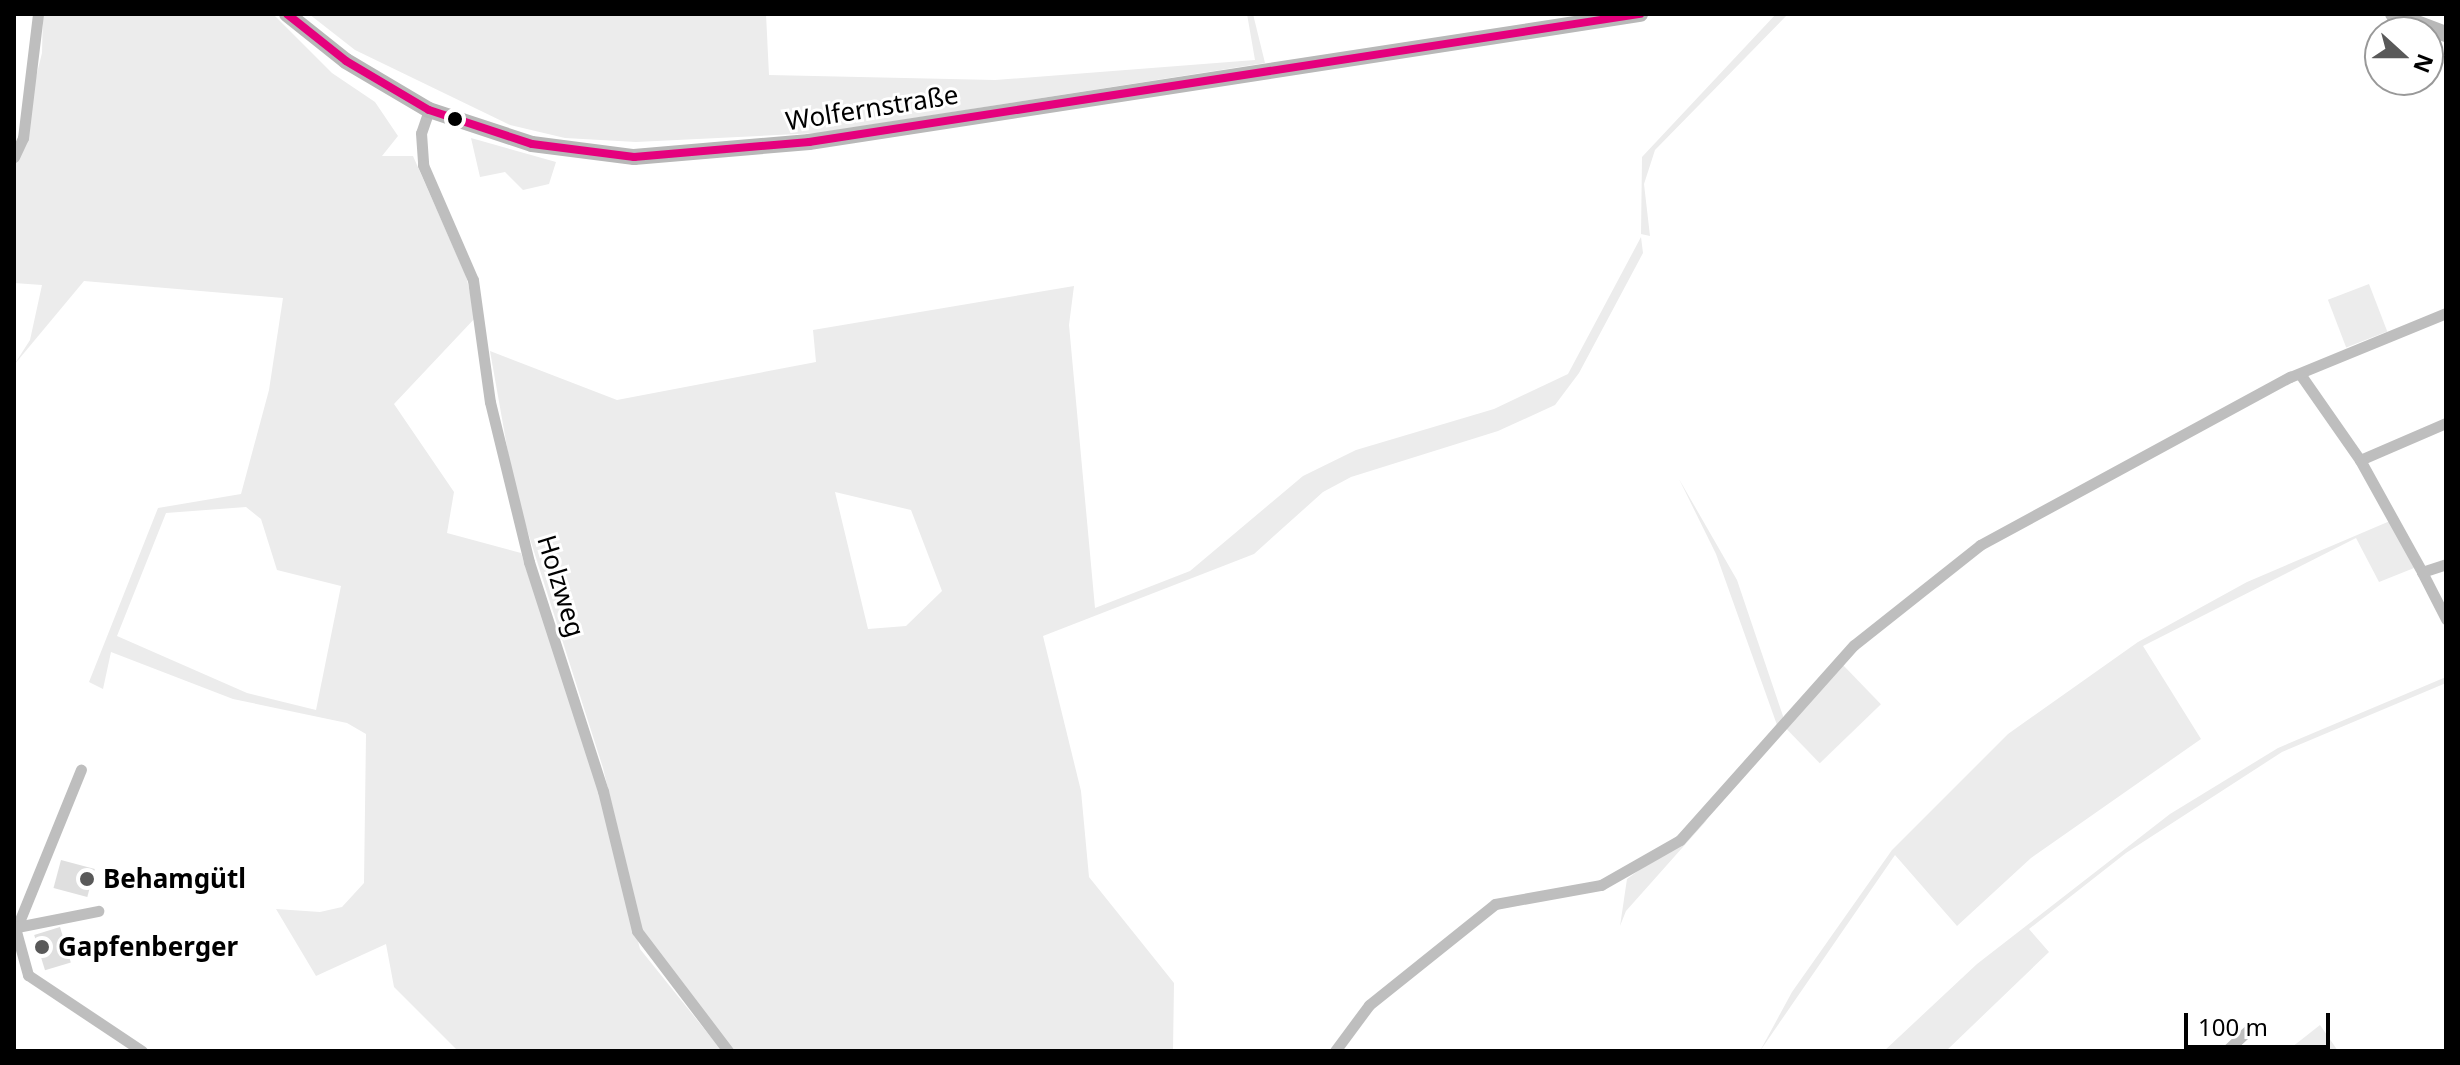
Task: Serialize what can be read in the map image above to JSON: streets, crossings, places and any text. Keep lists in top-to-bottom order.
{
  "streets": {
    "main road": ["Wolfernstraße"],
    "street": ["Holzweg"]
  },
  "crossings": [
    ["Wolfernstraße", "Holzweg"]
  ],
  "places": ["Behamgütl", "Gapfenberger"],
  "scale_bar": "100 m",
  "north": "right"
}
